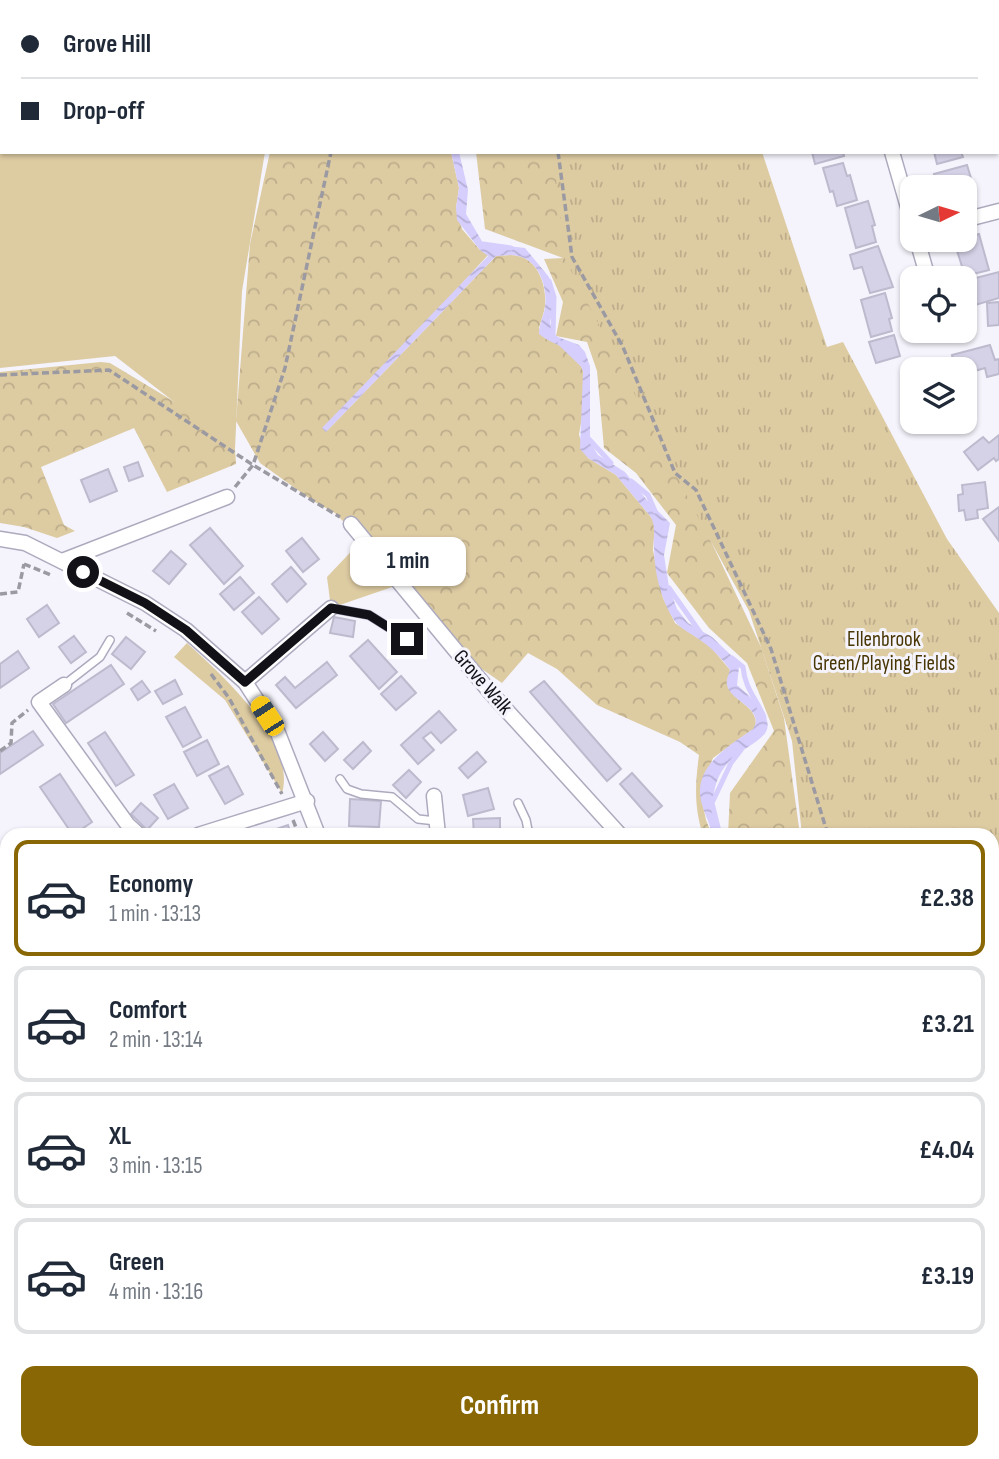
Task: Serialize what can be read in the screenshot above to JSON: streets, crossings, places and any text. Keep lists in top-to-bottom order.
{
  "streets": {
    "street": ["Grove Walk"]
  },
  "parks": ["Ellenbrook Green/Playing Fields"],
  "north": "right",
  "page": {
    "banner": ["Grove Hill", "Drop-off"],
    "bubble": "1 min",
    "list": [
      {
        "name": "Economy",
        "note": "1 min · 13:13",
        "value": "£2.38"
      },
      {
        "name": "Comfort",
        "note": "2 min · 13:14",
        "value": "£3.21"
      },
      {
        "name": "XL",
        "note": "3 min · 13:15",
        "value": "£4.04"
      },
      {
        "name": "Green",
        "note": "4 min · 13:16",
        "value": "£3.19"
      }
    ],
    "buttons": "Confirm"
  }
}
